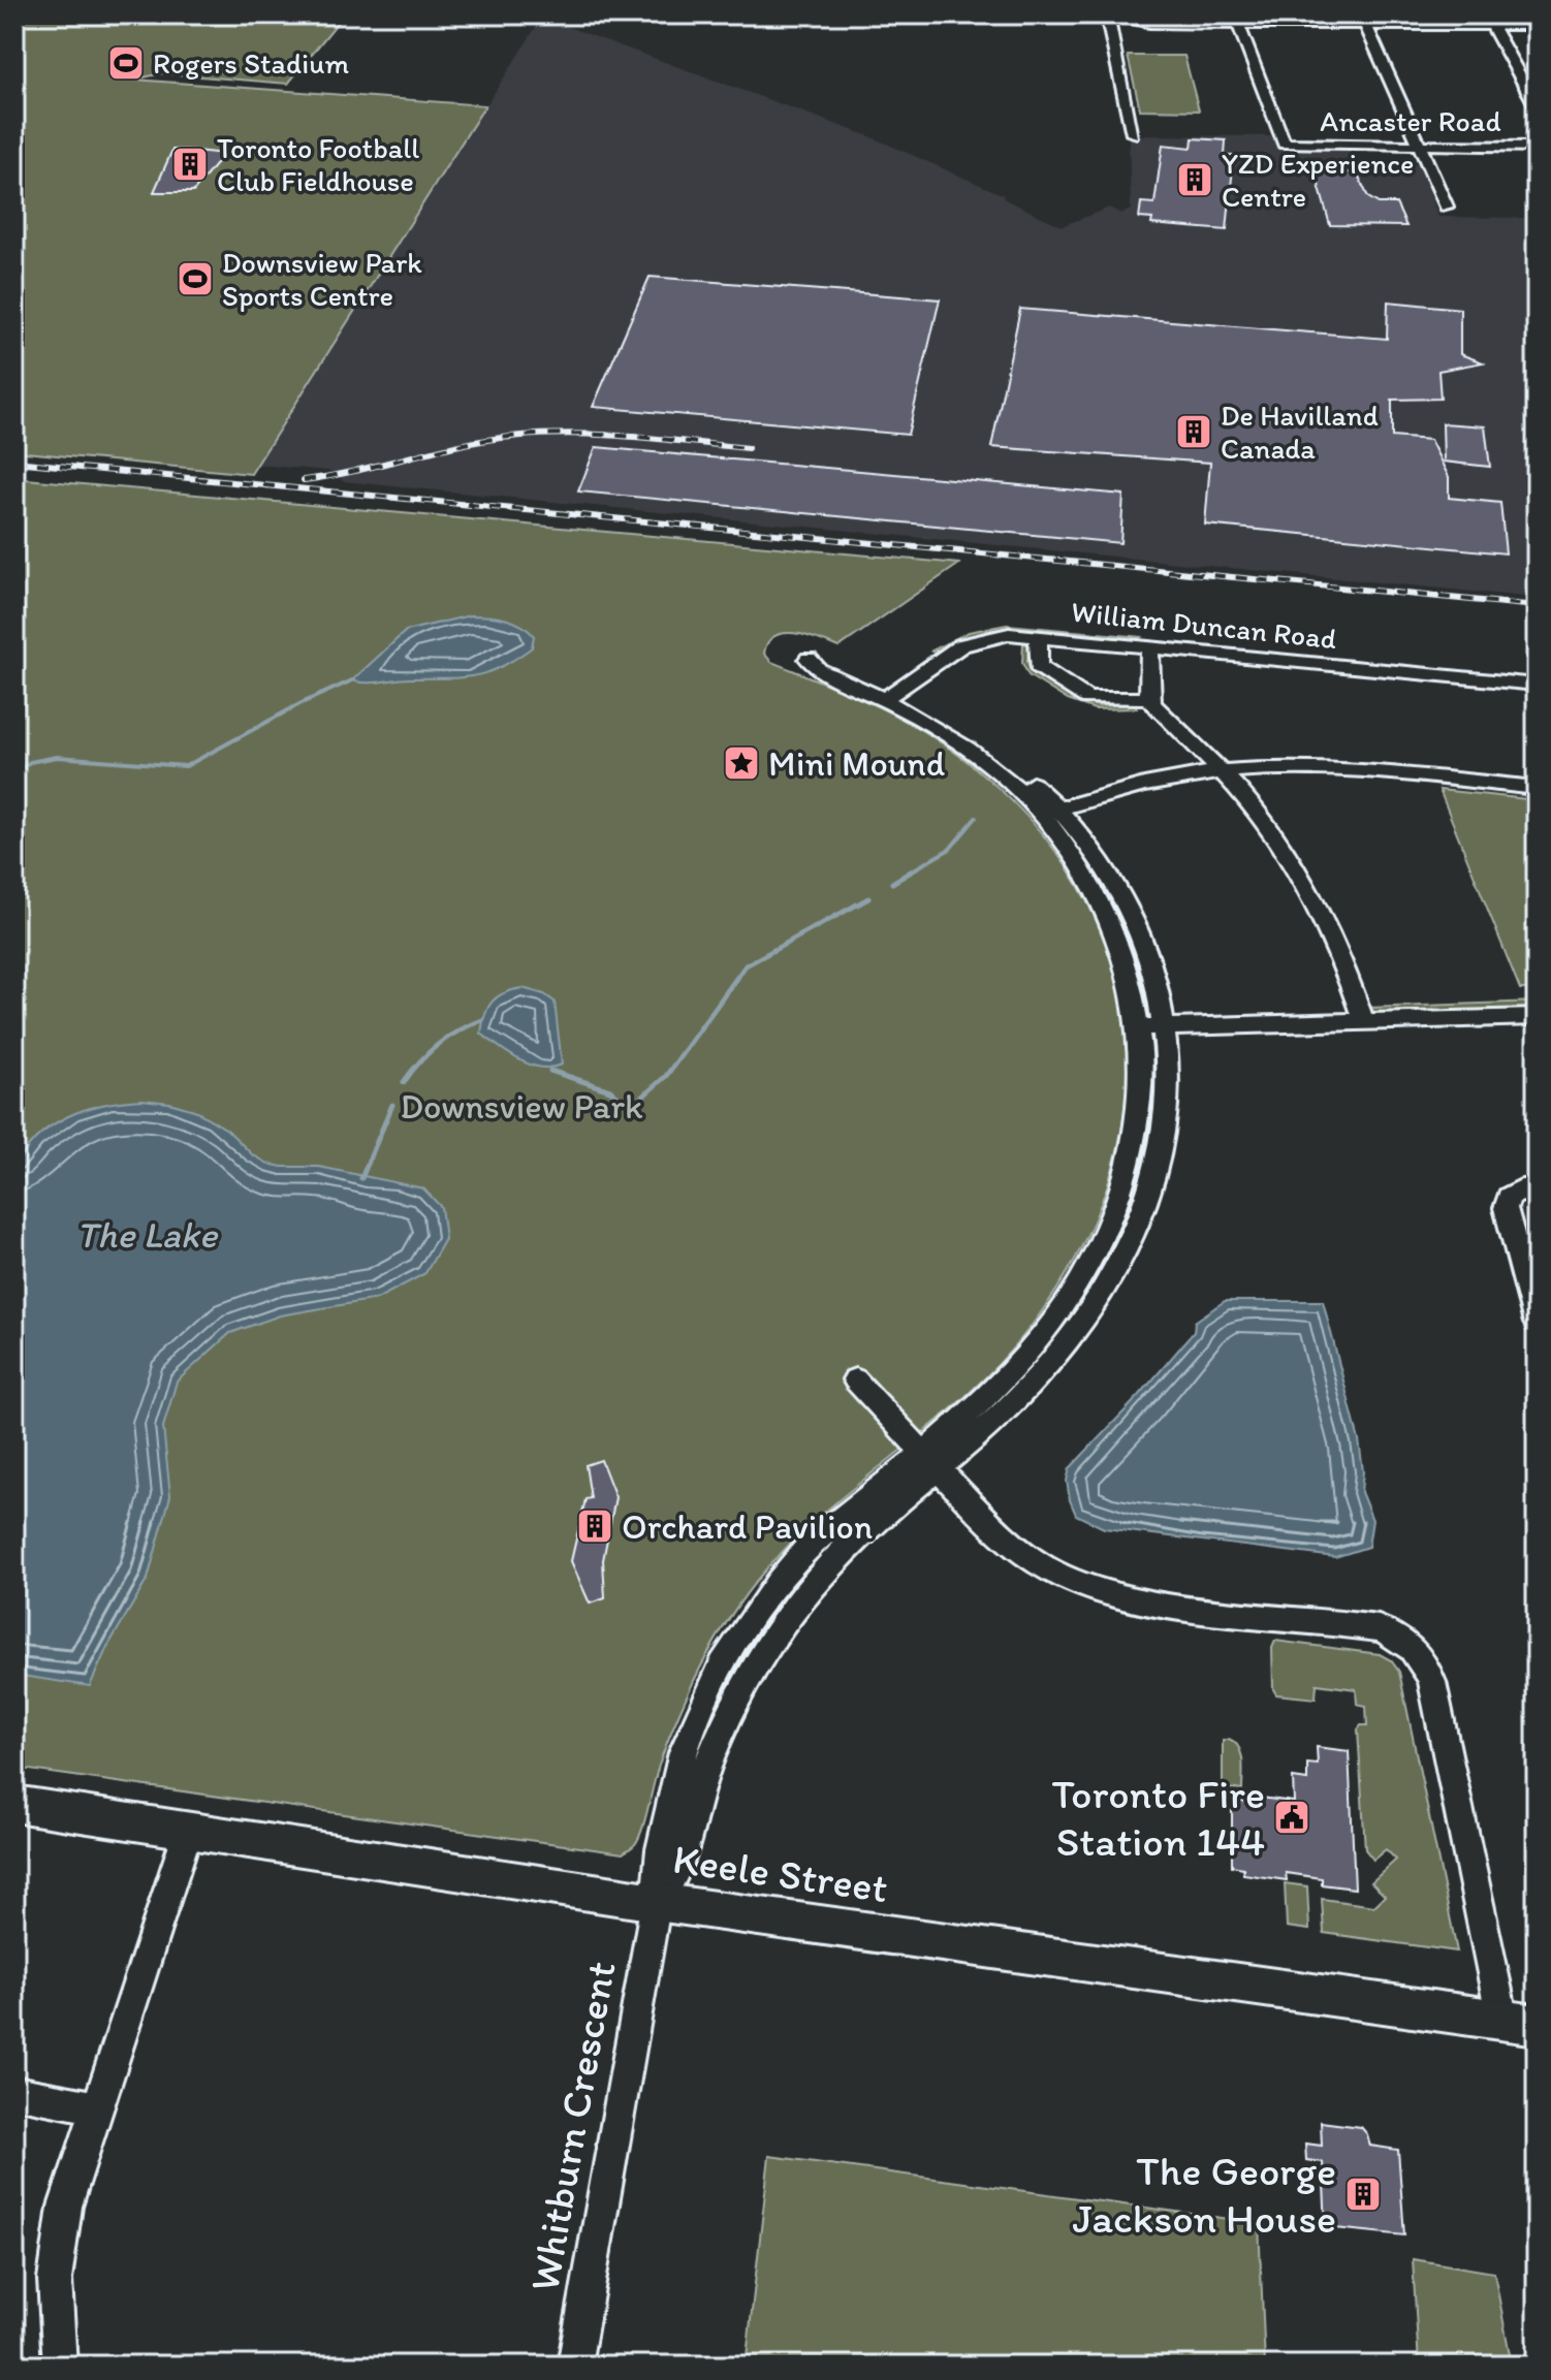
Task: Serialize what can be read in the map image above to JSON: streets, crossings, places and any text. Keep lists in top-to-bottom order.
{
  "streets": {
    "main road": ["Keele Street"],
    "street": ["Ancaster Road", "William Duncan Road", "Whitburn Crescent"]
  },
  "crossings": [
    ["Keele Street", "Whitburn Crescent"]
  ],
  "water": ["The Lake"],
  "parks": ["Downsview Park"],
  "places": {
    "sports": ["Rogers Stadium", "Downsview Park Sports Centre"],
    "building": [
      "Toronto Football Club Fieldhouse",
      "YZD Experience Centre",
      "De Havilland Canada",
      "Orchard Pavilion",
      "The George Jackson House"
    ],
    "place": ["Mini Mound"],
    "public building": ["Toronto Fire Station 144"]
  }
}
